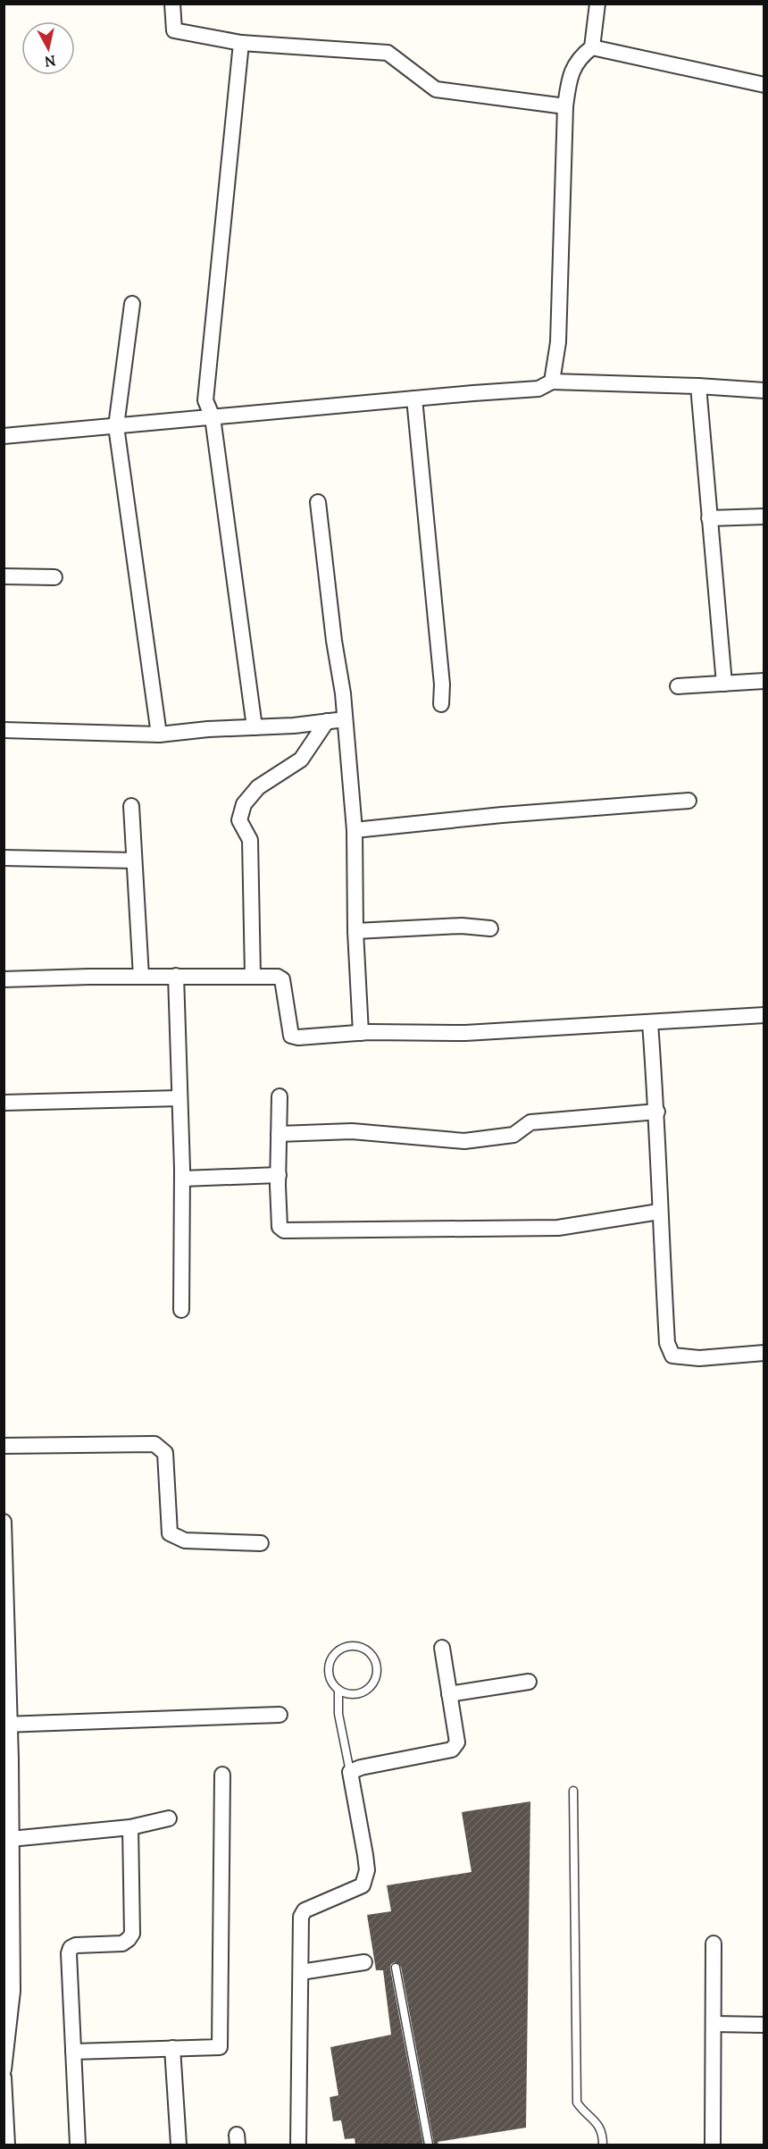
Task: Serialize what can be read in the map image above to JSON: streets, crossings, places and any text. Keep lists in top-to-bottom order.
{
  "north": "bottom"
}
